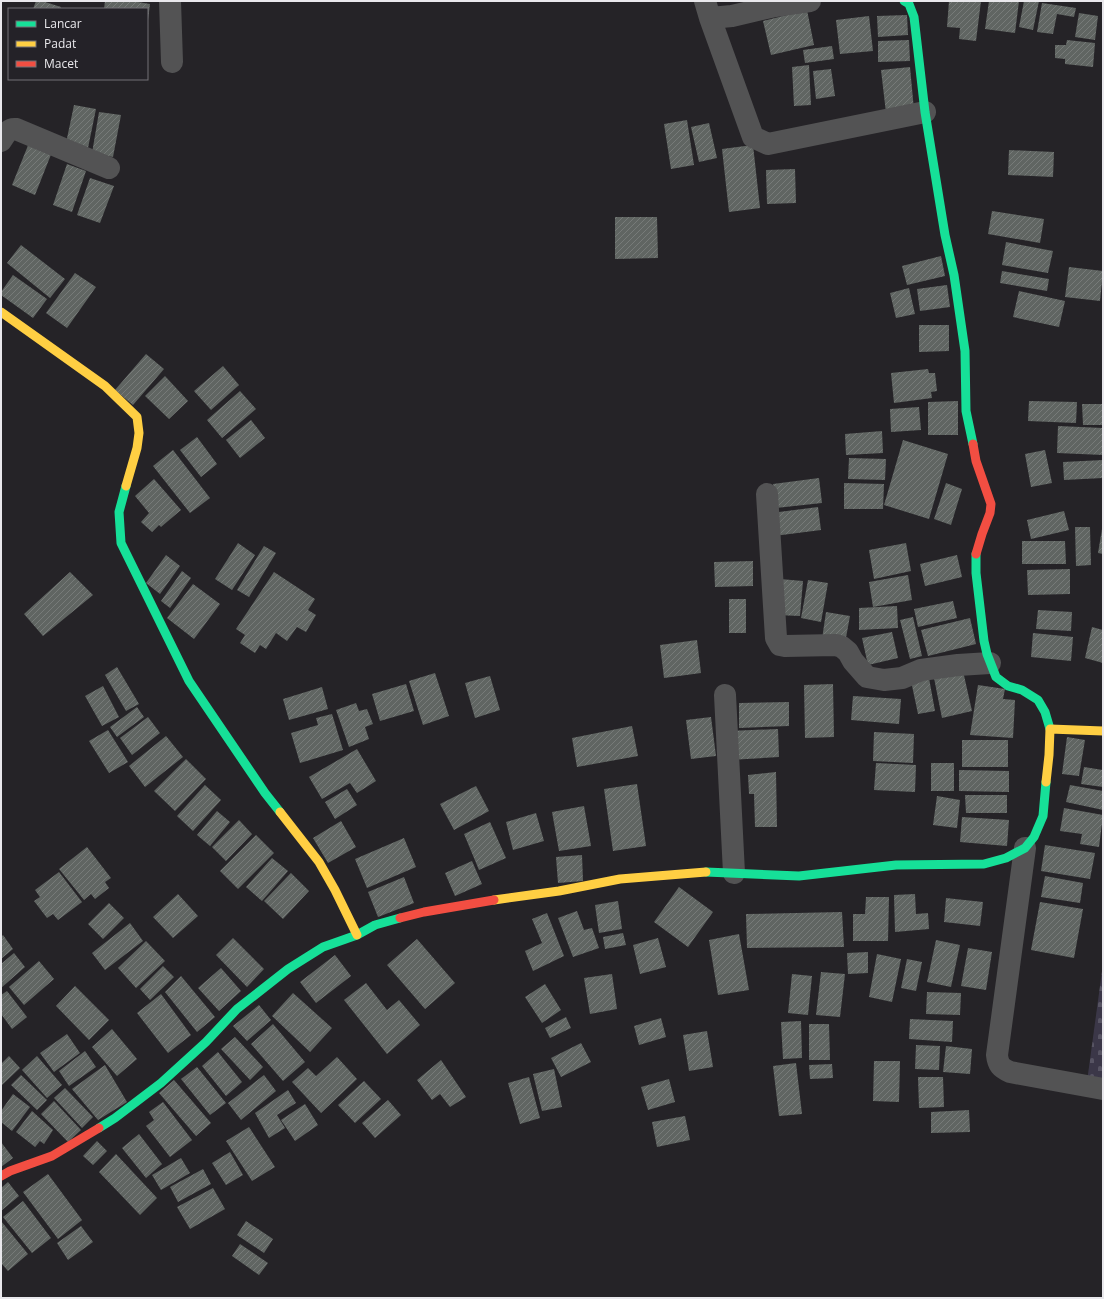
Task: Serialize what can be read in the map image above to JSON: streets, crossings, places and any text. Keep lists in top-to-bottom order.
{
  "legend": ["Lancar", "Padat", "Macet"]
}
